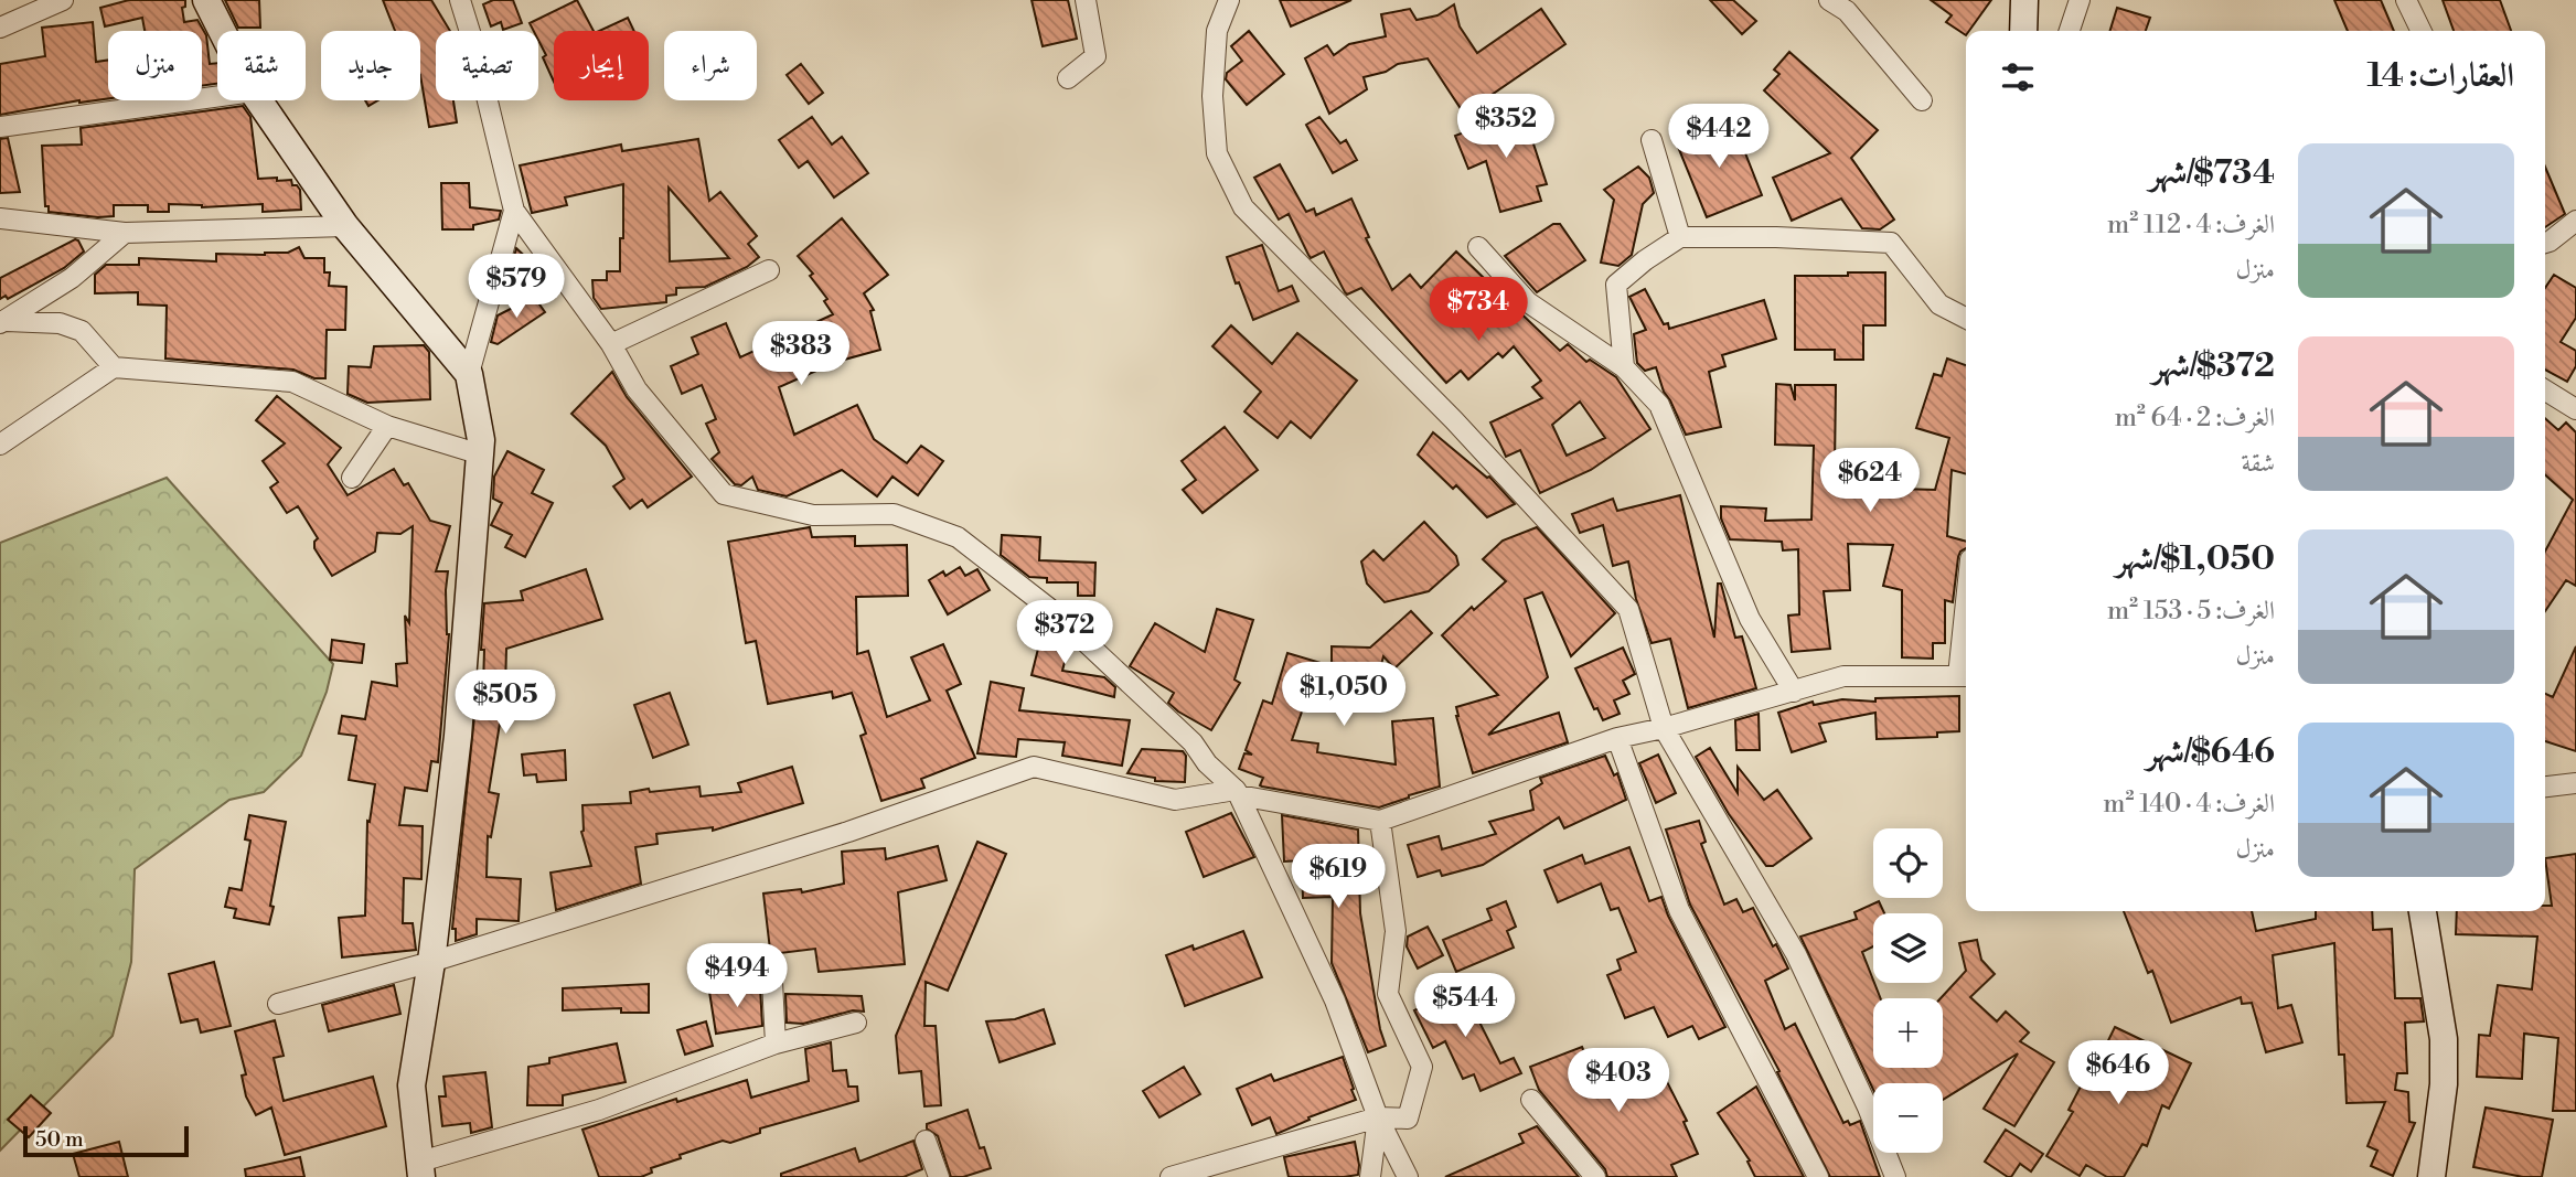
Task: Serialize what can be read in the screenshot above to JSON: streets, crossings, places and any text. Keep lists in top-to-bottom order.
{
  "scale_bar": "50 m",
  "page": {
    "chip": [
      "شراء",
      "إيجار",
      "تصفية",
      "جديد",
      "شقة",
      "منزل"
    ],
    "heading": "العقارات: 14",
    "price": [
      "$352",
      "$442",
      "$579",
      "$734",
      "$383",
      "$624",
      "$372",
      "$1,050",
      "$505",
      "$619",
      "$494",
      "$544",
      "$646",
      "$403"
    ],
    "list": [
      {
        "name": "$734/شهر",
        "note": "الغرف: 4 · 112 m² · منزل"
      },
      {
        "name": "$372/شهر",
        "note": "الغرف: 2 · 64 m² · شقة"
      },
      {
        "name": "$1,050/شهر",
        "note": "الغرف: 5 · 153 m² · منزل"
      },
      {
        "name": "$646/شهر",
        "note": "الغرف: 4 · 140 m² · منزل"
      }
    ],
    "map_buttons": ["+", "−"],
    "scale": "50 m"
  }
}
